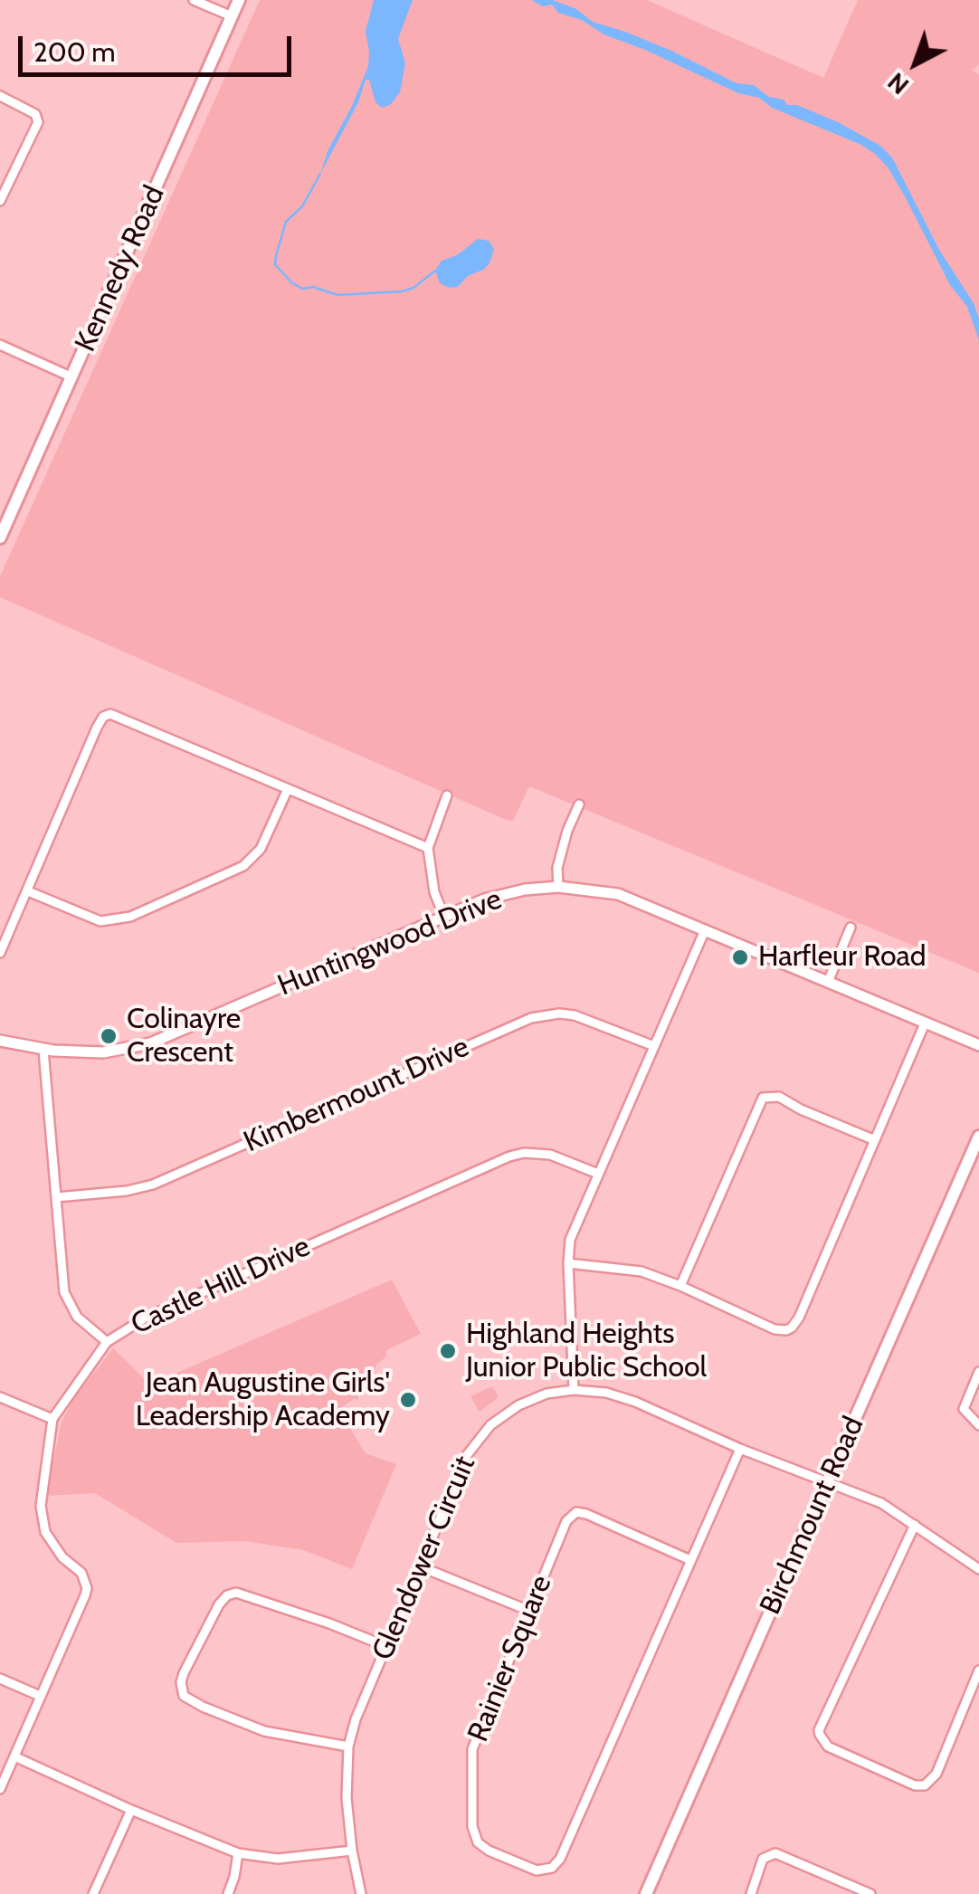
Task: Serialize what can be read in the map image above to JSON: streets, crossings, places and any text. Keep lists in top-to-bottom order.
{
  "streets": {
    "main road": ["Kennedy Road", "Birchmount Road"],
    "street": [
      "Huntingwood Drive",
      "Kimbermount Drive",
      "Castle Hill Drive",
      "Glendower Circuit",
      "Rainier Square"
    ]
  },
  "crossings": [
    ["Birchmount Road", "Glendower Circuit"],
    ["Glendower Circuit", "Rainier Square"]
  ],
  "places": [
    "Harfleur Road",
    "Colinayre Crescent",
    "Highland Heights Junior Public School",
    "Jean Augustine Girls' Leadership Academy"
  ],
  "scale_bar": "200 m",
  "north": "bottom left"
}
